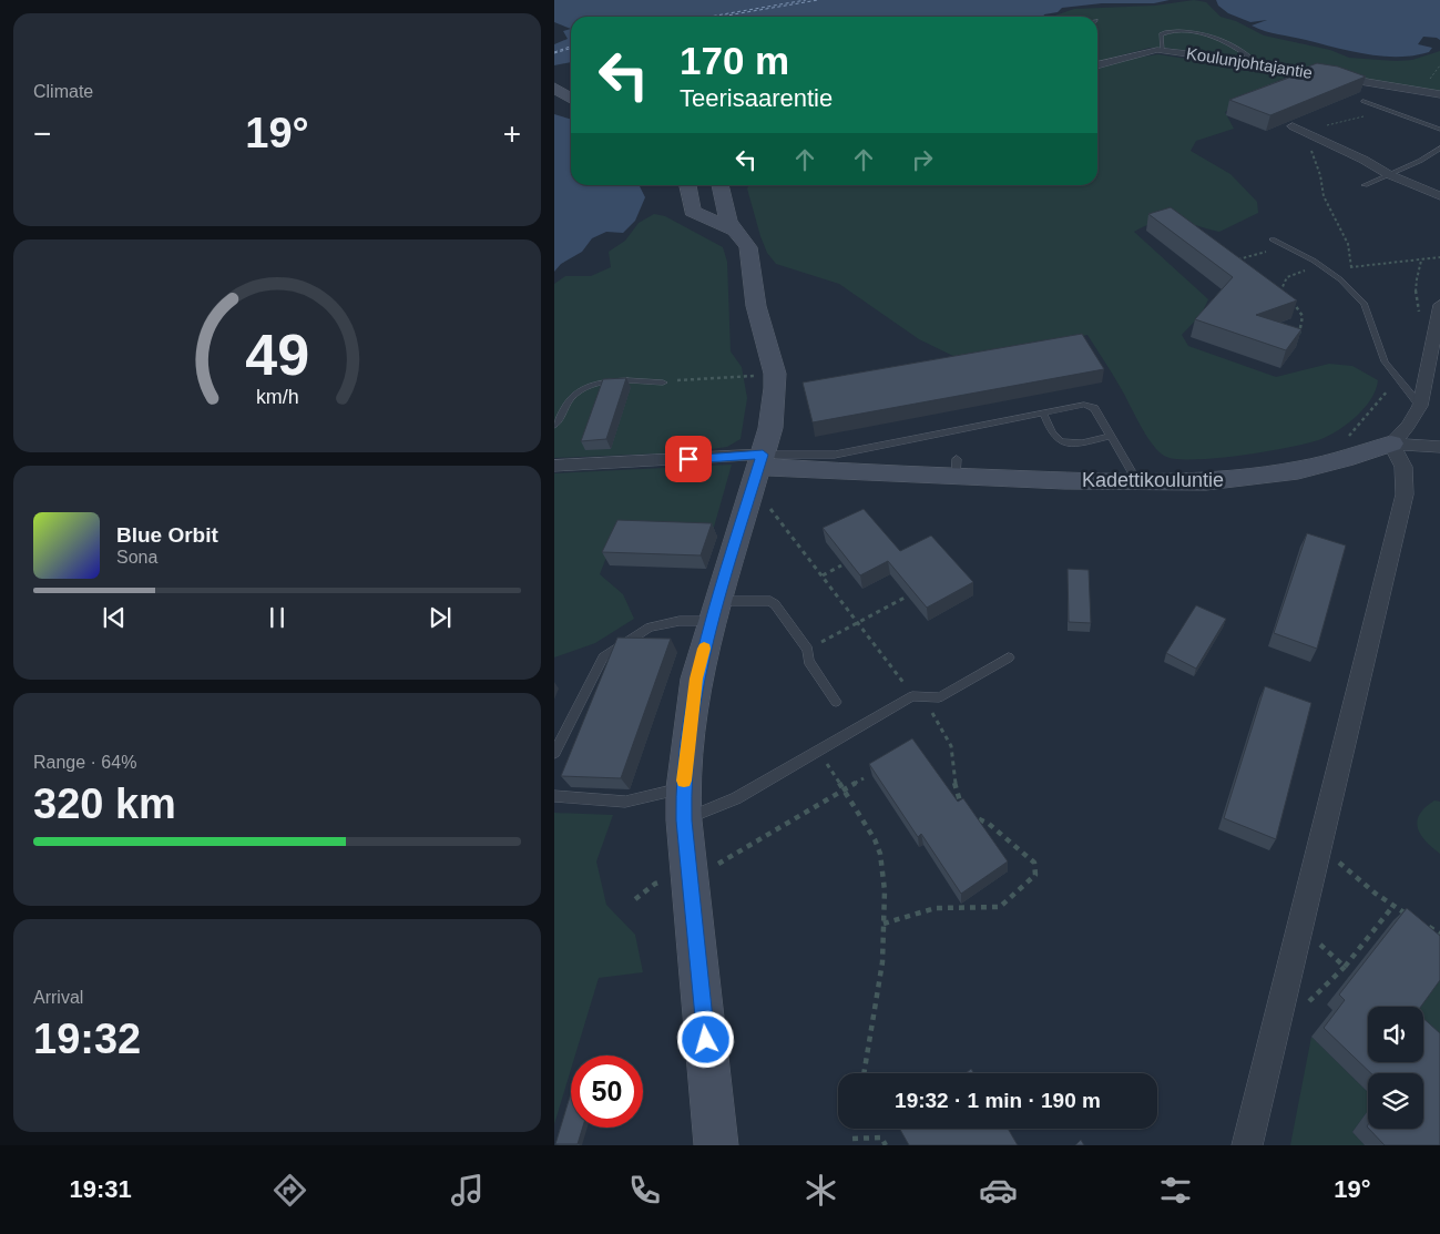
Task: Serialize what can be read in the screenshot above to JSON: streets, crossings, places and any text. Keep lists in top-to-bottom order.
{
  "streets": {
    "main road": ["Kadettikouluntie"],
    "street": ["Koulunjohtajantie"]
  },
  "page": {
    "tile": [
      "Climate",
      ["Range · 64%", "320 km"],
      ["Arrival", "19:32"]
    ],
    "turn": ["170 m", "Teerisaarentie"],
    "heat": ["−", "19°", "+"],
    "song": ["Blue Orbit", "Sona"],
    "limit": "50",
    "trip": "19:32 · 1 min · 190 m",
    "tabs": ["19:31", "19°"],
    "gauge": ["49", "km/h"]
  }
}
